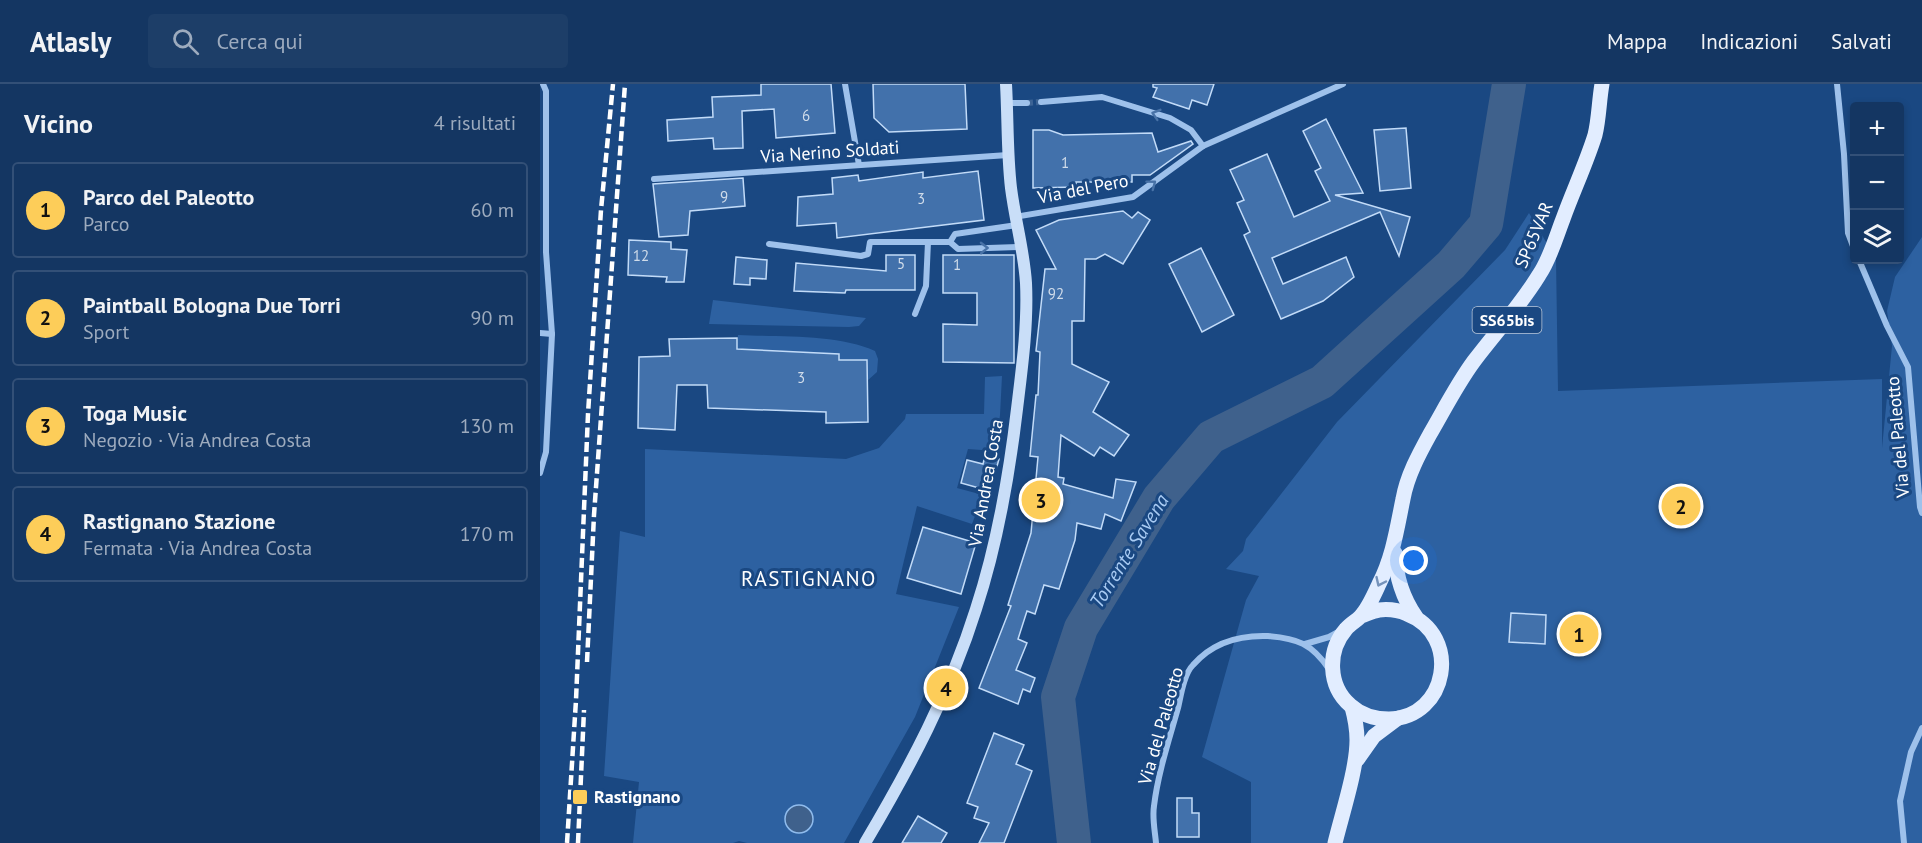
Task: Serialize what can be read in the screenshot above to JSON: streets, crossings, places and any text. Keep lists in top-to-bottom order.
{
  "streets": {
    "main road": ["SP65VAR", "SS65bis", "Via Andrea Costa"],
    "street": ["Via Nerino Soldati", "Via del Pero", "Via del Paleotto"]
  },
  "crossings": [
    ["Via Nerino Soldati", "Via Andrea Costa"],
    ["Via del Pero", "Via Andrea Costa"],
    ["SP65VAR", "SS65bis"],
    ["SS65bis", "Via del Paleotto"]
  ],
  "one_way": ["Via del Pero"],
  "districts": ["RASTIGNANO"],
  "water": ["Torrente Savena"],
  "places": {
    "transit": ["Rastignano"]
  },
  "house_numbers": [
    "6",
    "1",
    "9",
    "3",
    "12",
    "5",
    "1",
    "92",
    "3"
  ],
  "page": {
    "header": "Atlasly",
    "search": "Cerca qui",
    "nav": ["Mappa", "Indicazioni", "Salvati"],
    "heading": ["Vicino", "4 risultati"],
    "map_buttons": ["+", "−"],
    "list": [
      {
        "mark": "1",
        "name": "Parco del Paleotto",
        "note": "Parco",
        "value": "60 m"
      },
      {
        "mark": "2",
        "name": "Paintball Bologna Due Torri",
        "note": "Sport",
        "value": "90 m"
      },
      {
        "mark": "3",
        "name": "Toga Music",
        "note": "Negozio · Via Andrea Costa",
        "value": "130 m"
      },
      {
        "mark": "4",
        "name": "Rastignano Stazione",
        "note": "Fermata · Via Andrea Costa",
        "value": "170 m"
      }
    ],
    "pins": [
      "3",
      "2",
      "1",
      "4"
    ]
  }
}
